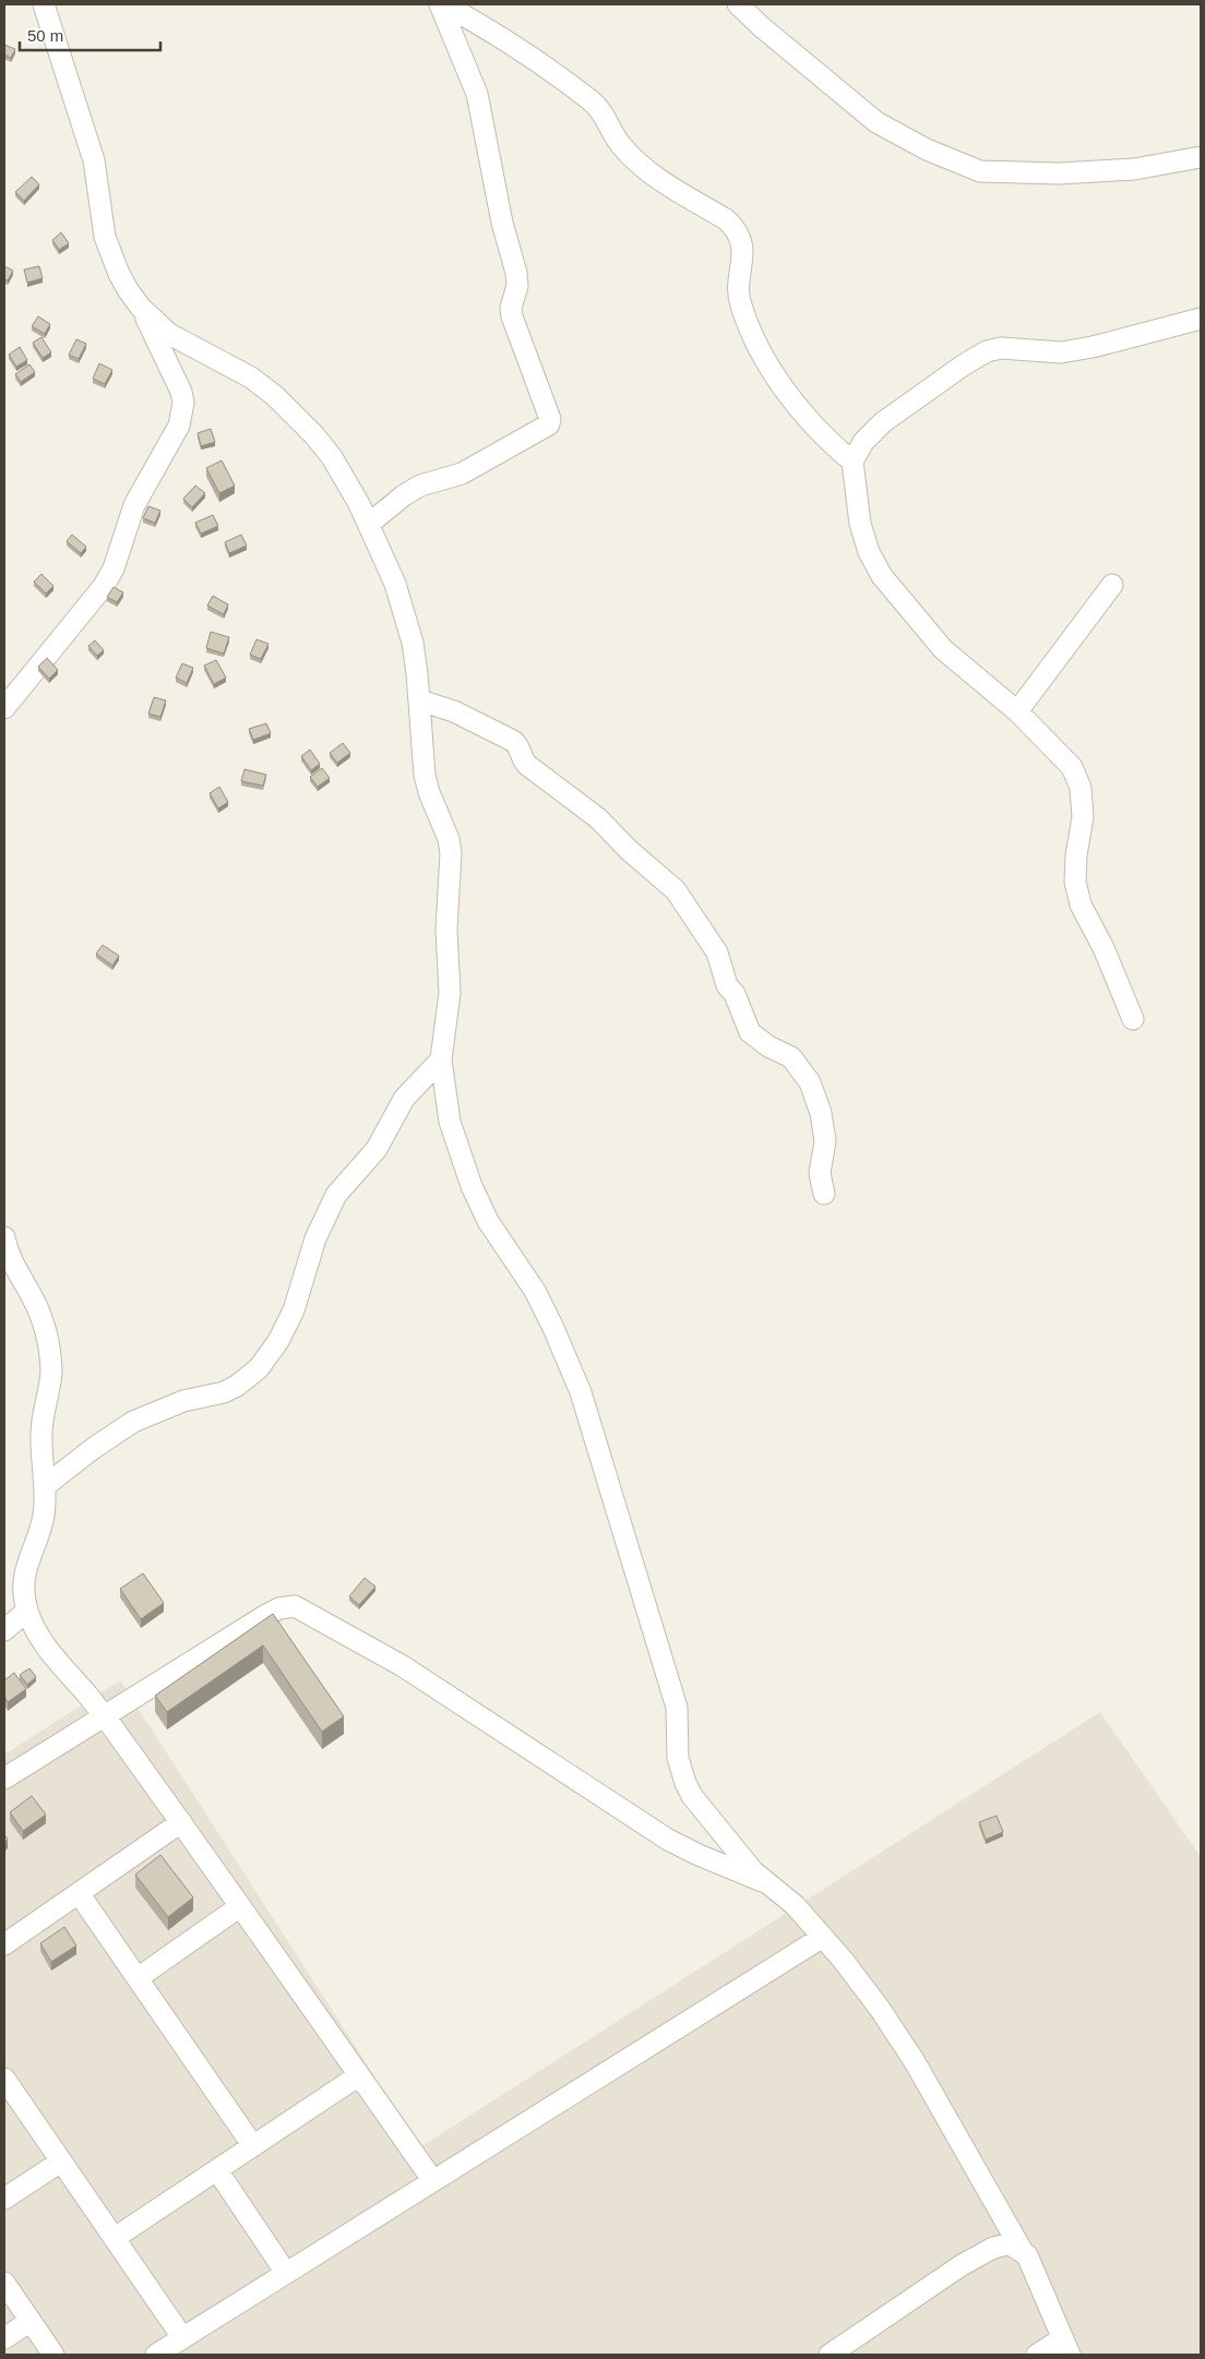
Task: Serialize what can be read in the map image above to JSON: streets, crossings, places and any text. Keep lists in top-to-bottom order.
{
  "scale_bar": "50 m"
}
